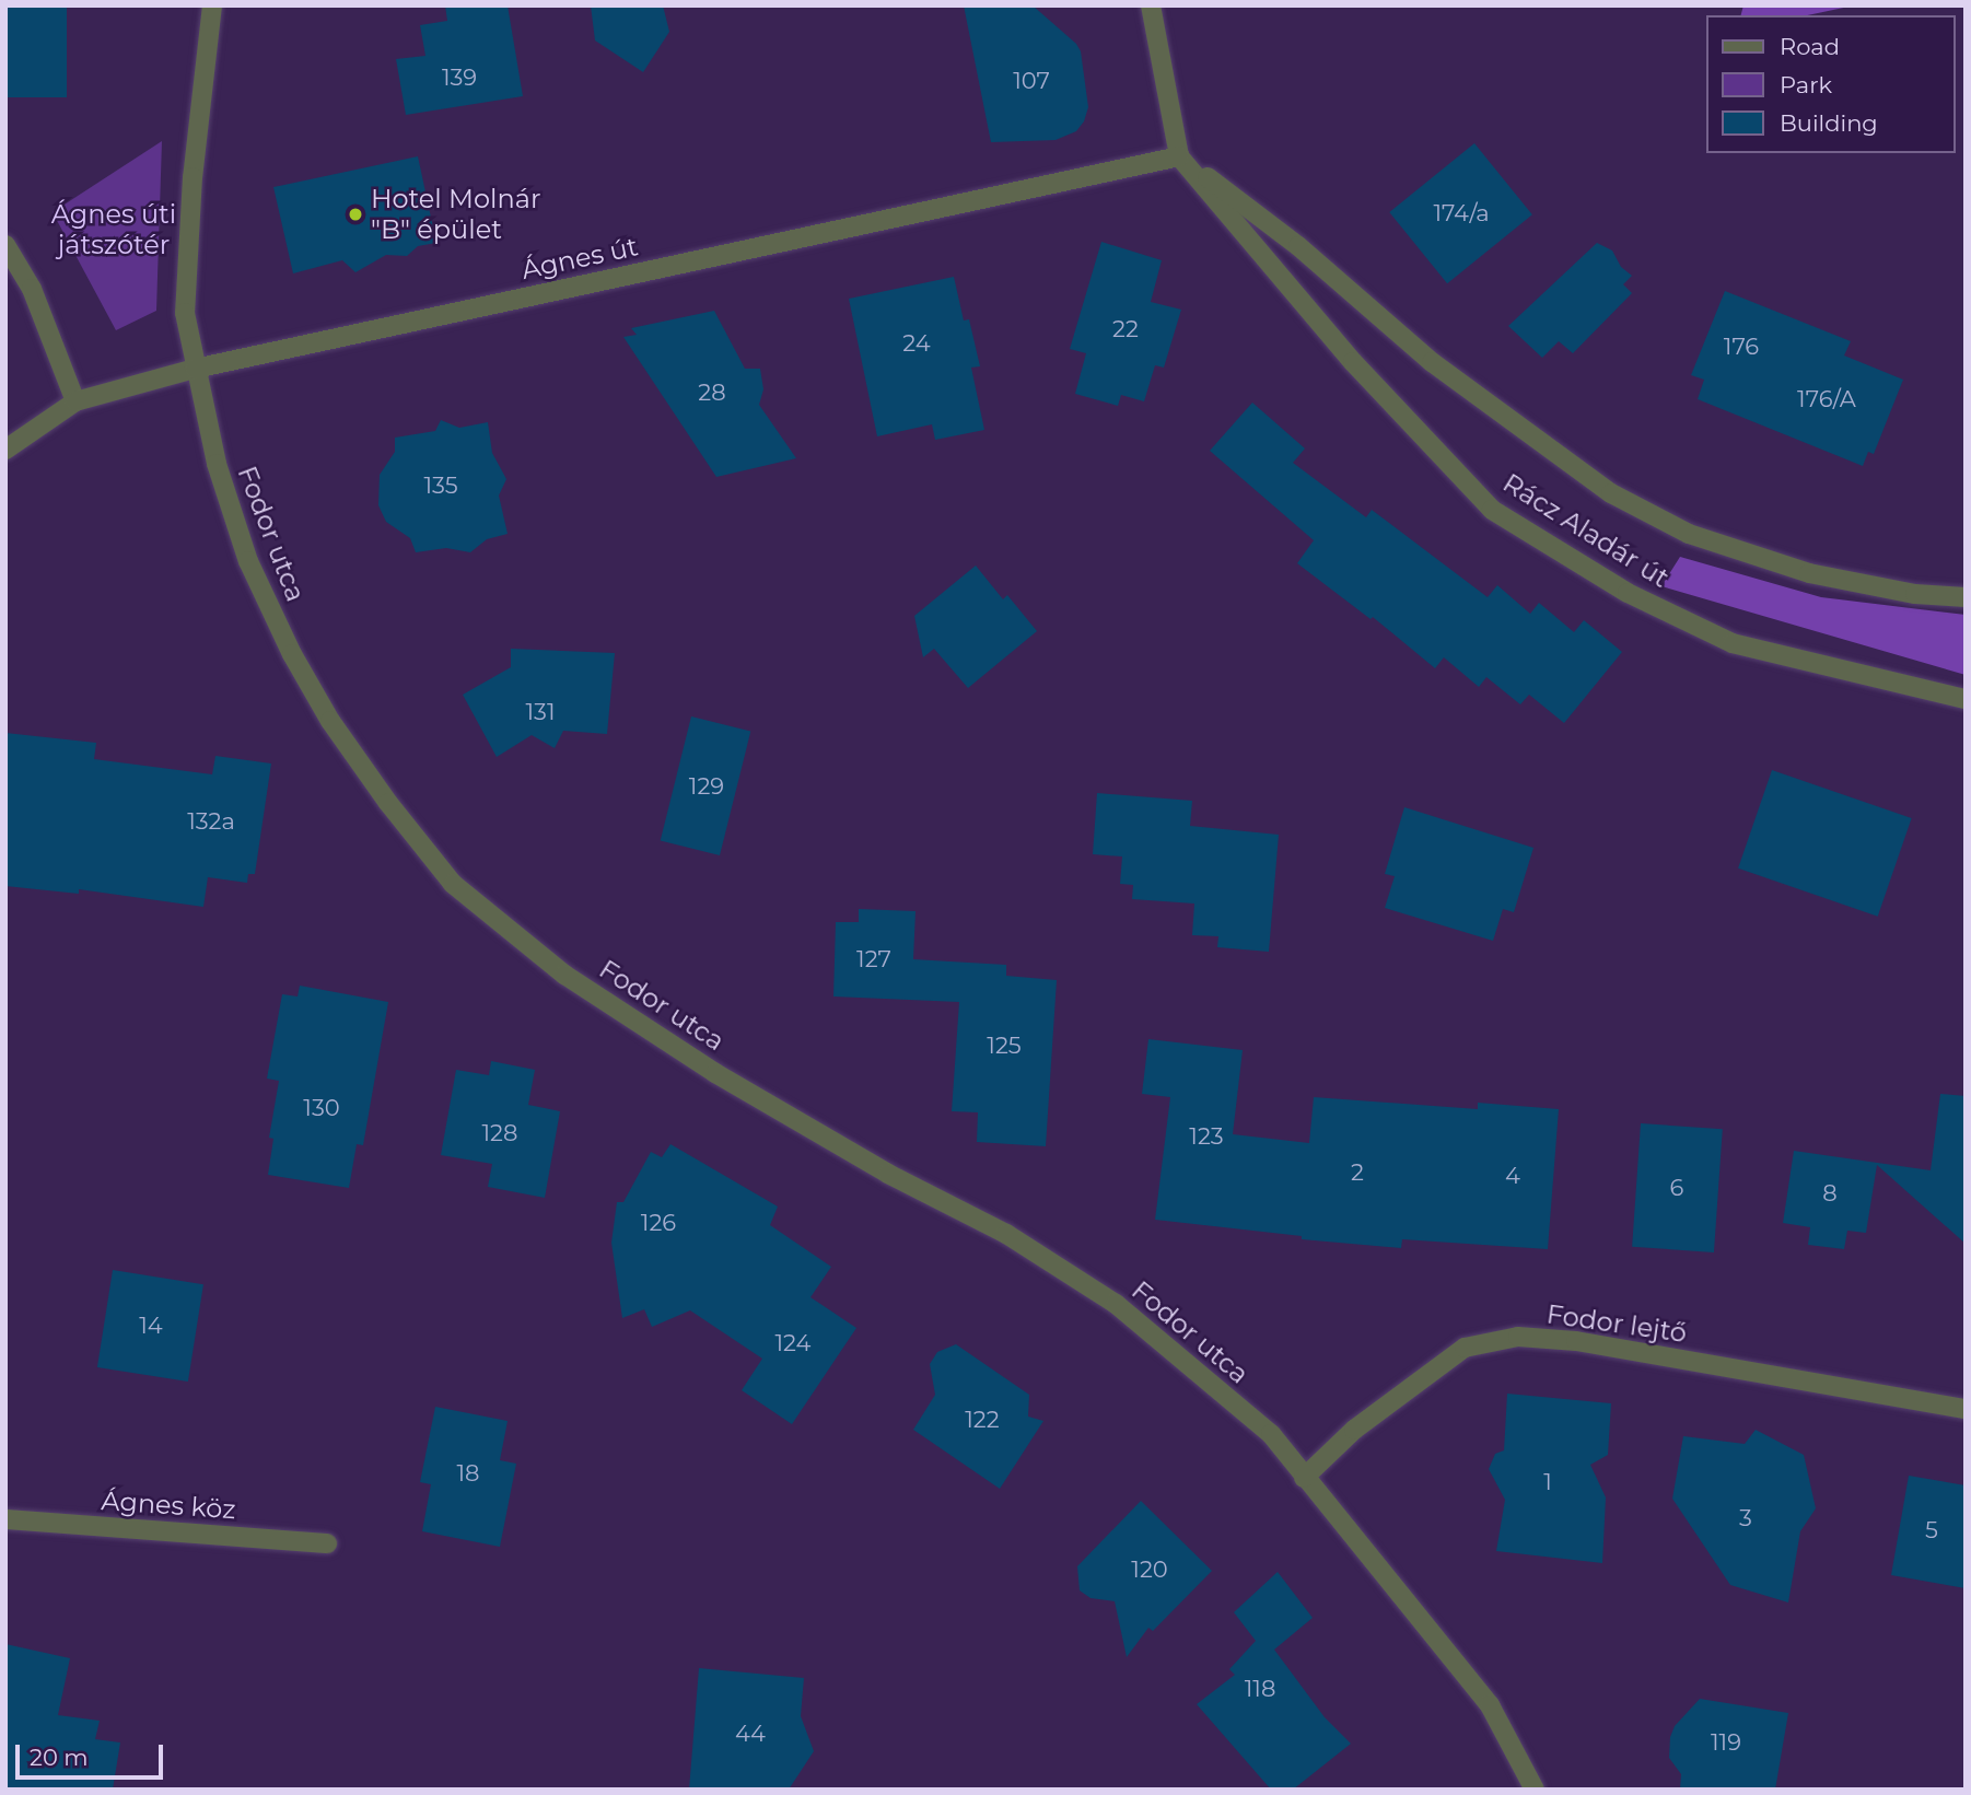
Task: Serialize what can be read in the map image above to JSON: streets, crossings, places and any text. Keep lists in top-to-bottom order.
{
  "streets": {
    "street": [
      "Ágnes út",
      "Rácz Aladár út",
      "Fodor utca",
      "Fodor lejtő",
      "Ágnes köz"
    ]
  },
  "crossings": [
    ["Ágnes út", "Rácz Aladár út"],
    ["Ágnes út", "Fodor utca"],
    ["Fodor utca", "Fodor lejtő"]
  ],
  "parks": ["Ágnes úti játszótér"],
  "places": ["Hotel Molnár \"B\" épület"],
  "house_numbers": [
    "139",
    "107",
    "174/a",
    "22",
    "24",
    "176",
    "28",
    "176/A",
    "135",
    "131",
    "129",
    "132a",
    "127",
    "125",
    "130",
    "128",
    "123",
    "2",
    "4",
    "6",
    "8",
    "126",
    "14",
    "124",
    "122",
    "18",
    "1",
    "3",
    "5",
    "120",
    "118",
    "44",
    "119"
  ],
  "legend": ["Road", "Park", "Building"],
  "scale_bar": "20 m"
}
